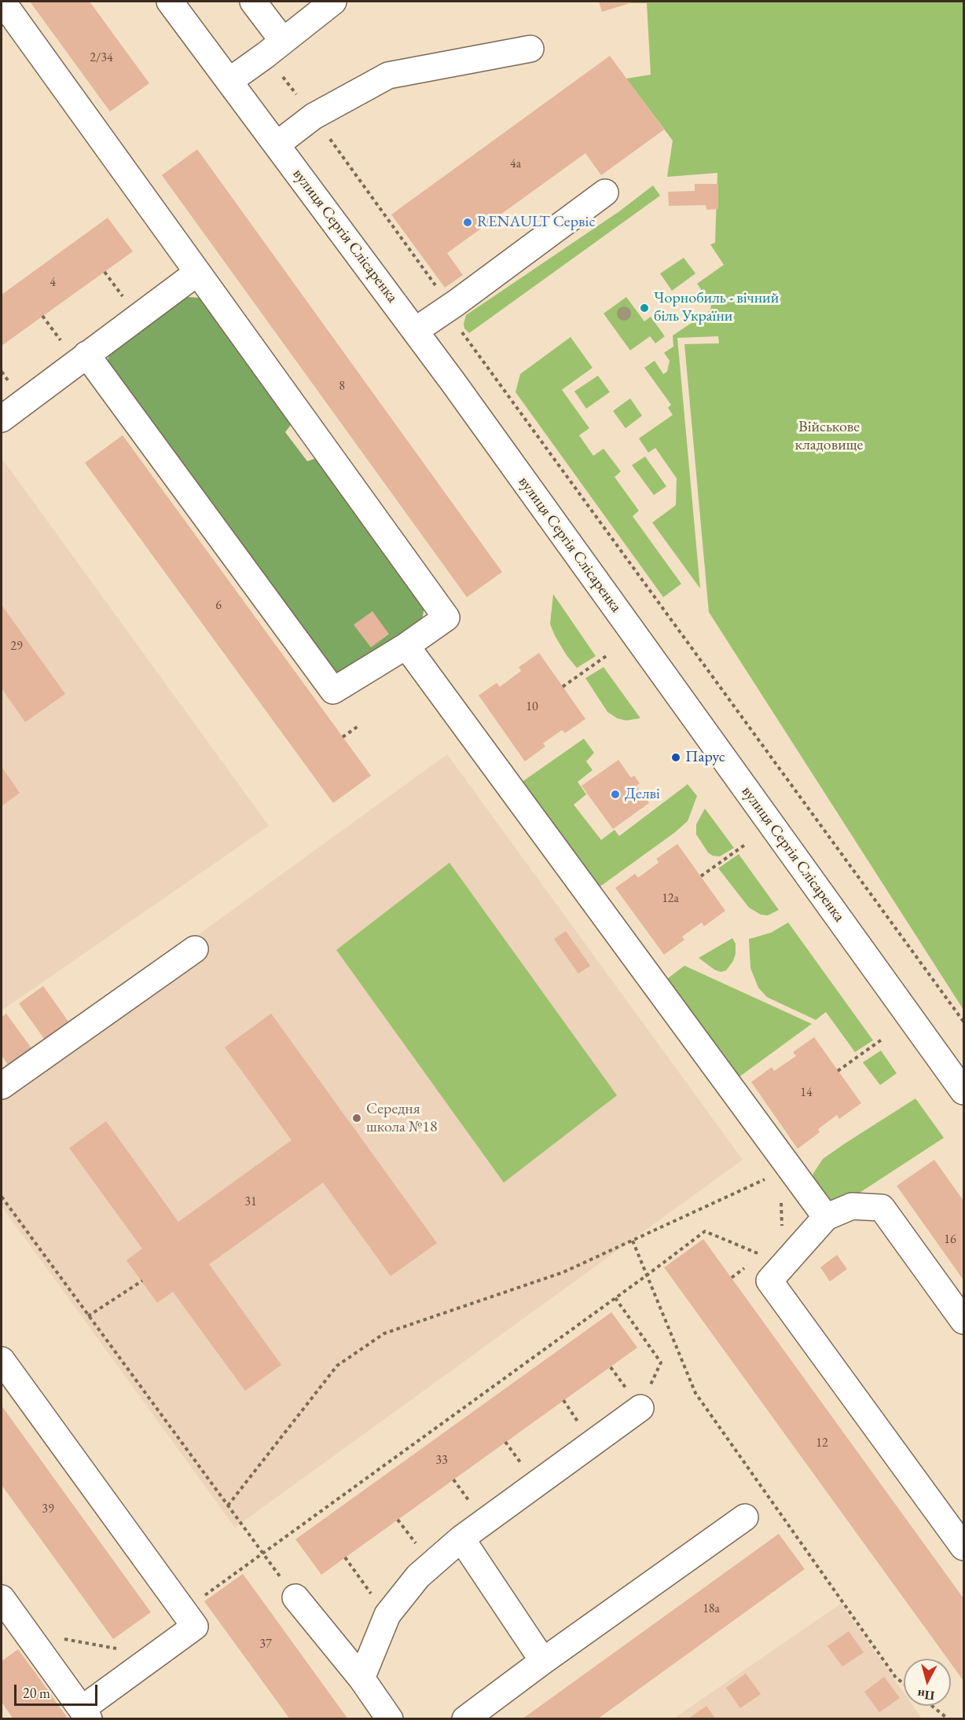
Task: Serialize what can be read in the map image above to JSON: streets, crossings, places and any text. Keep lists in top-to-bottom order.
{
  "streets": {
    "street": ["вулиця Сергія Слісаренка"]
  },
  "parks": ["Військове кладовище"],
  "places": [
    "RENAULT Сервіс",
    "Чорнобиль - вічний біль України",
    "Парус",
    "Делві",
    "Середня школа №18"
  ],
  "house_numbers": [
    "2/34",
    "4а",
    "4",
    "8",
    "6",
    "29",
    "10",
    "12а",
    "14",
    "31",
    "16",
    "12",
    "33",
    "39",
    "18а",
    "37"
  ],
  "scale_bar": "20 m",
  "north": "bottom"
}
